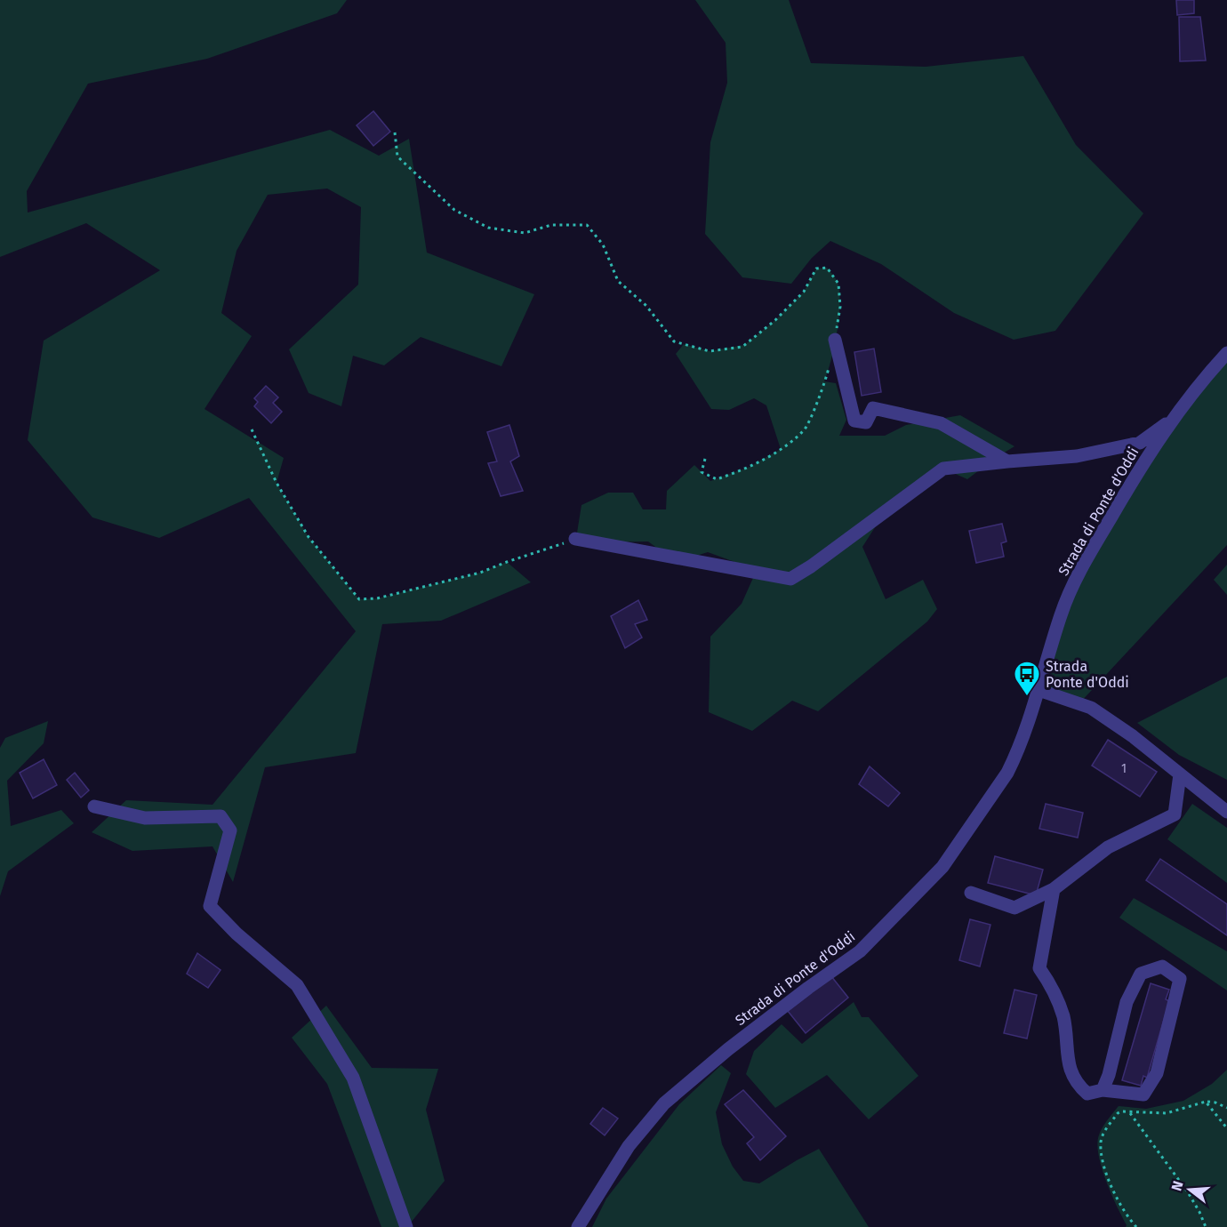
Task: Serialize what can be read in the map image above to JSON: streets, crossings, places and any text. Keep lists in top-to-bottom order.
{
  "streets": {
    "street": ["Strada di Ponte d'Oddi"]
  },
  "places": {
    "bus stop": ["Strada Ponte d'Oddi"]
  },
  "house_numbers": ["1"],
  "north": "left"
}
